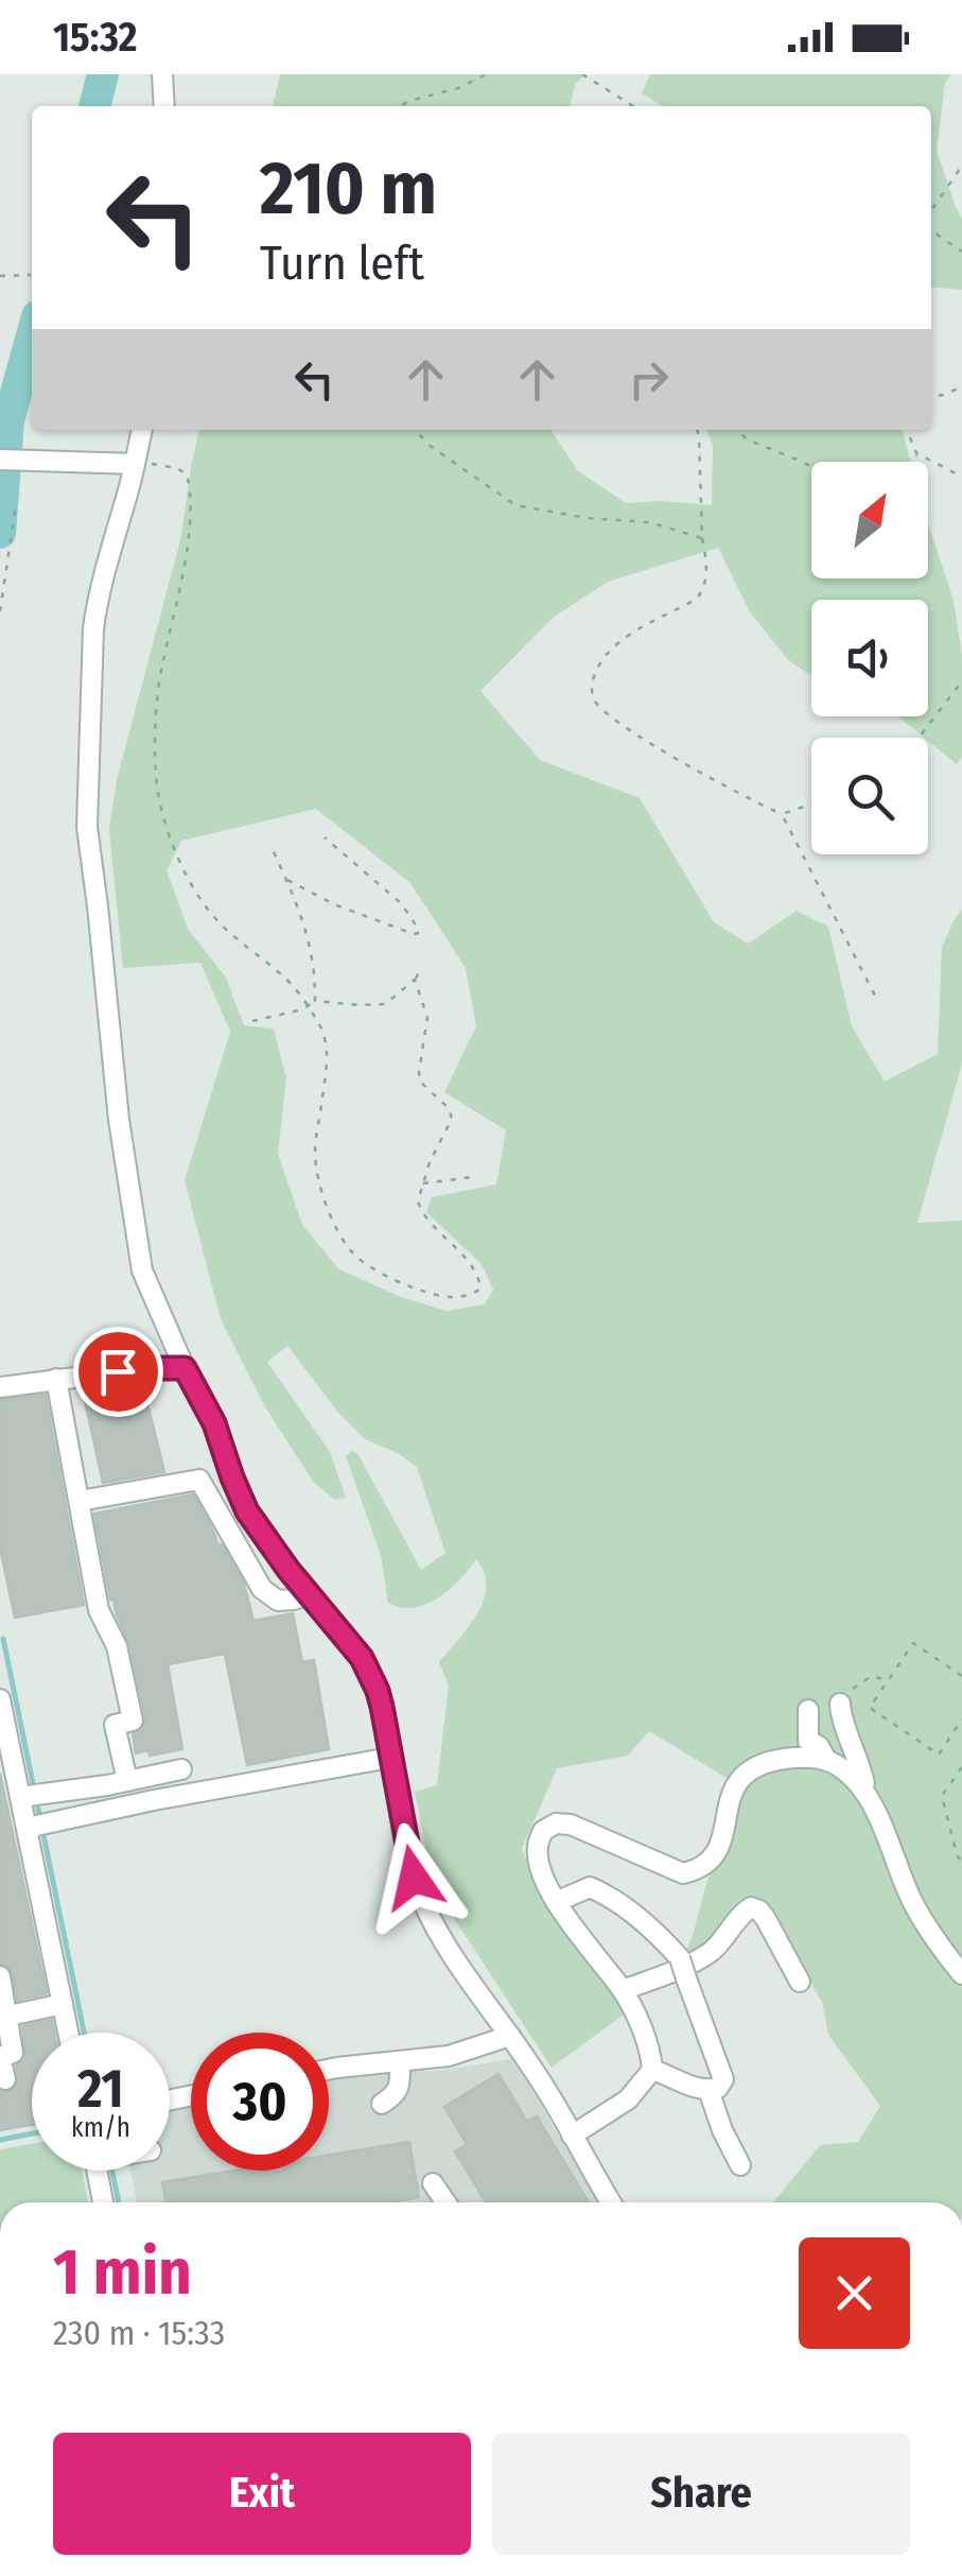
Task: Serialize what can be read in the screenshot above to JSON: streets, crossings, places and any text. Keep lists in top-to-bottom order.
{
  "north": "top right",
  "page": {
    "status": "15:32",
    "turn": ["210 m", "Turn left"],
    "speed": "21 km/h",
    "limit": "30",
    "heading": ["1 min", "230 m · 15:33"],
    "buttons": ["Exit", "Share"]
  }
}
